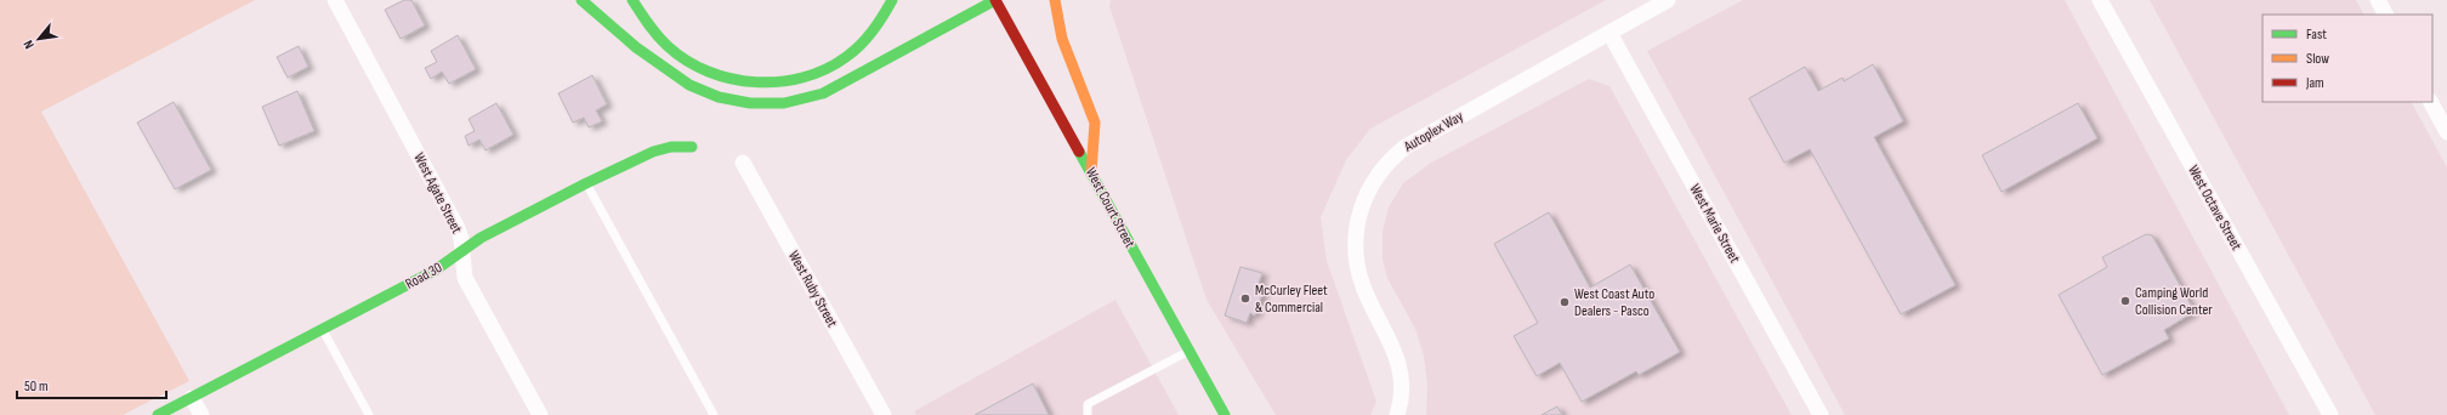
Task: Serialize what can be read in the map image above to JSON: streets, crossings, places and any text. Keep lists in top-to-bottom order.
{
  "streets": {
    "main road": ["West Court Street", "Road 30"],
    "street": [
      "Autoplex Way",
      "West Agate Street",
      "West Octave Street",
      "West Marie Street",
      "West Ruby Street"
    ]
  },
  "crossings": [
    ["Autoplex Way", "West Marie Street"],
    ["West Agate Street", "Road 30"]
  ],
  "places": ["McCurley Fleet & Commercial", "Camping World Collision Center", "West Coast Auto Dealers - Pasco"],
  "legend": ["Fast", "Slow", "Jam"],
  "scale_bar": "50 m",
  "north": "bottom left"
}
